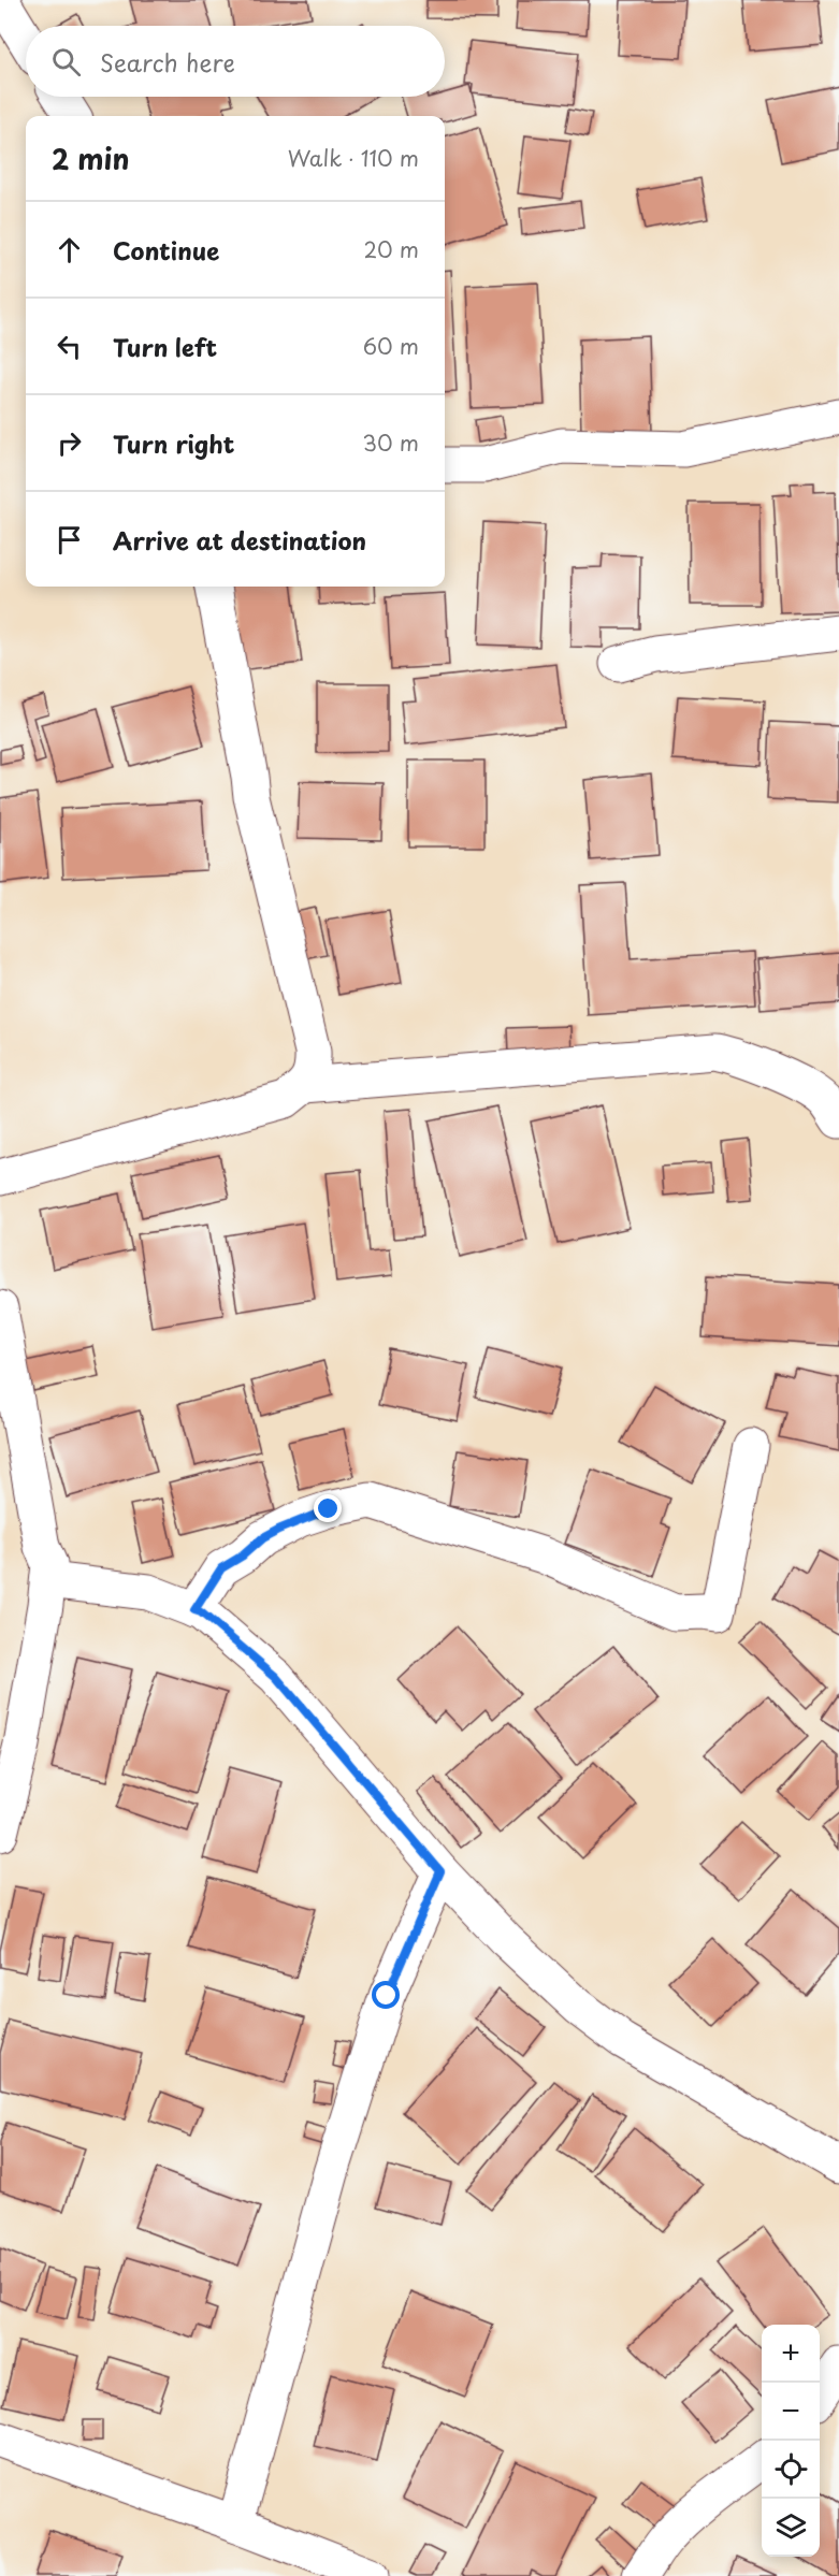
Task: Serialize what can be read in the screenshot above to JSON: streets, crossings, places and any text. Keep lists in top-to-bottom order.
{
  "page": {
    "search": "Search here",
    "heading": ["2 min", "Walk · 110 m"],
    "list": [
      ["Continue", "20 m"],
      ["Turn left", "60 m"],
      ["Turn right", "30 m"],
      "Arrive at destination"
    ],
    "map_buttons": ["+", "−"]
  }
}
